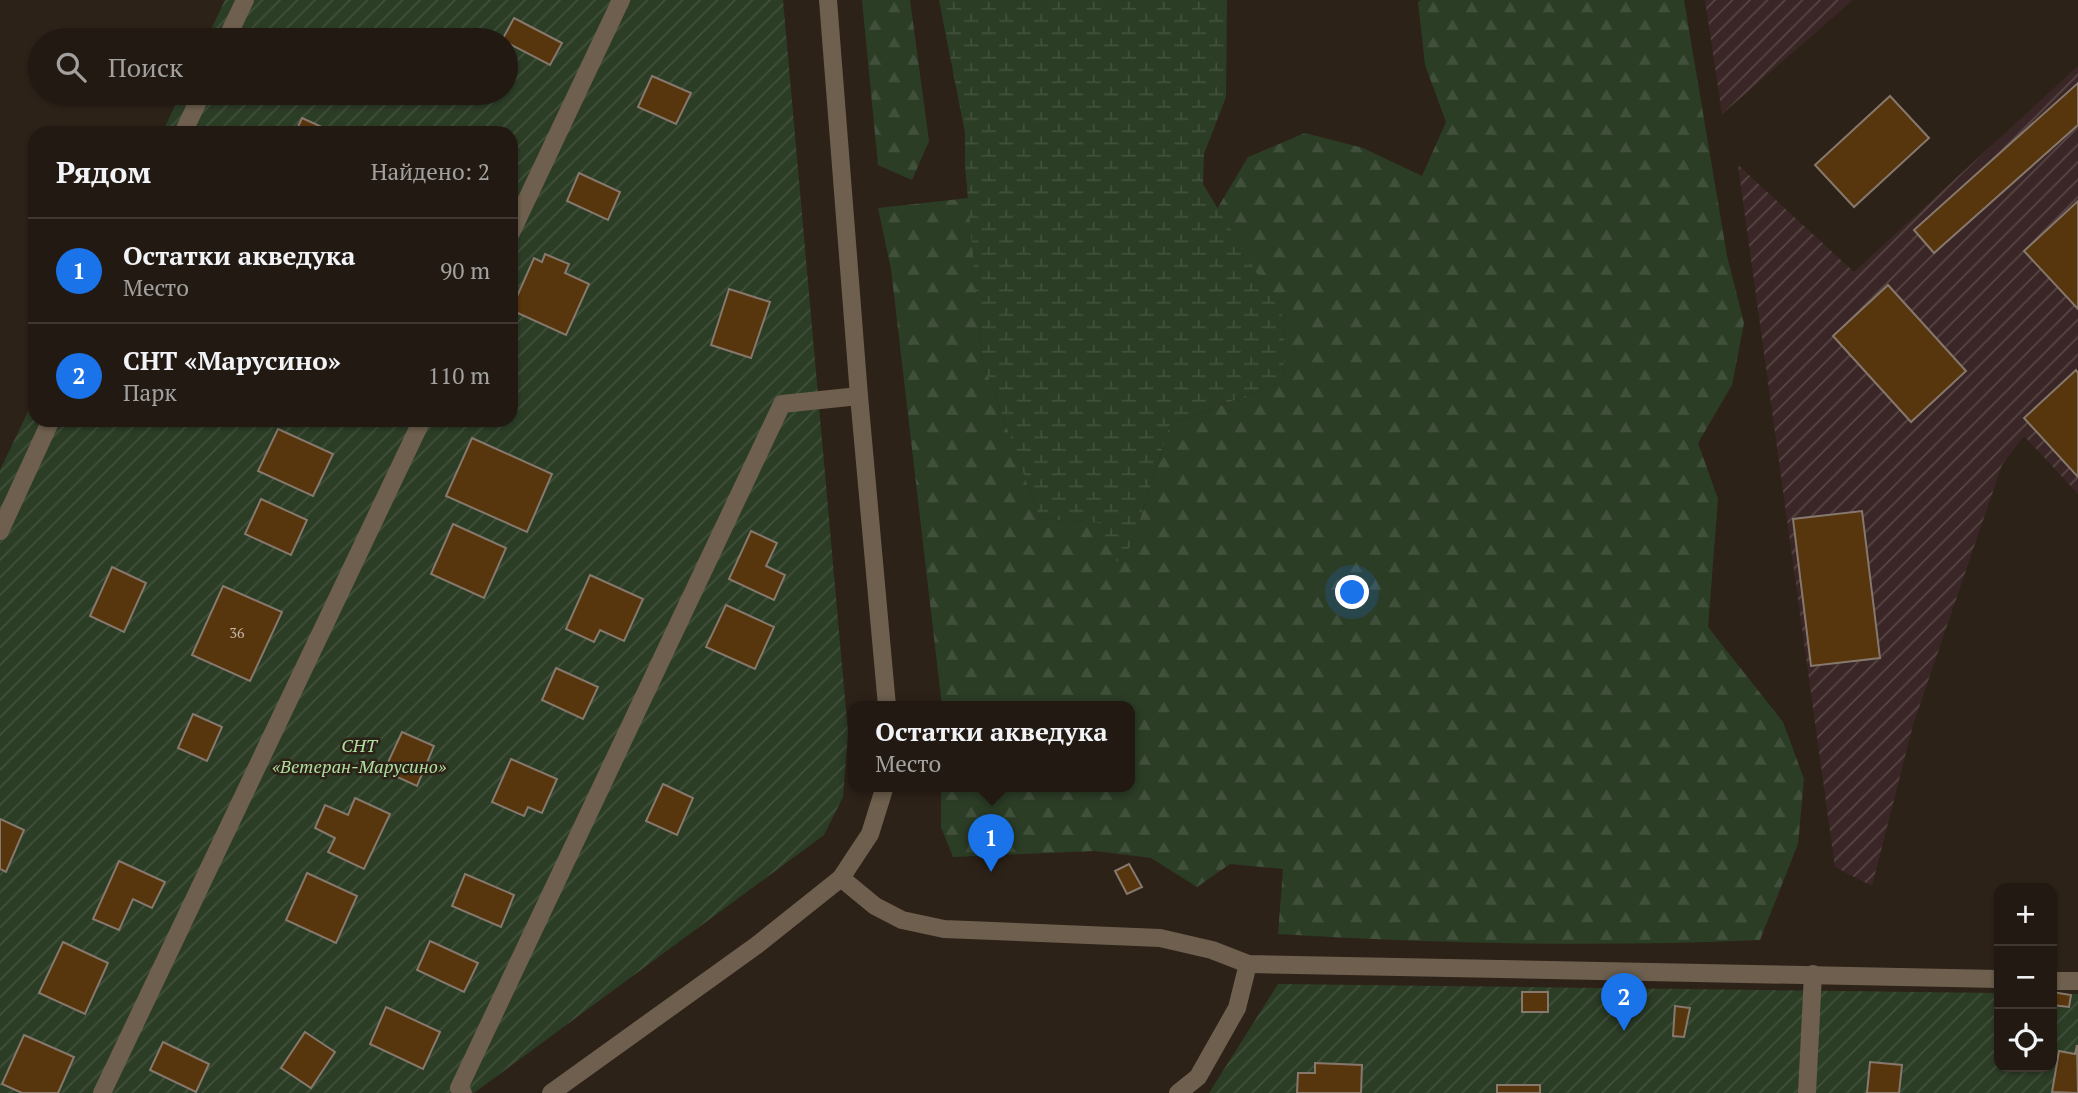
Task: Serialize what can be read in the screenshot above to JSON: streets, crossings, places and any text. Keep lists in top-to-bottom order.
{
  "parks": ["СНТ «Ветеран-Марусино»"],
  "house_numbers": ["36"],
  "page": {
    "search": "Поиск",
    "heading": ["Рядом", "Найдено: 2"],
    "list": [
      {
        "mark": "1",
        "name": "Остатки акведука",
        "note": "Место",
        "value": "90 m"
      },
      {
        "mark": "2",
        "name": "СНТ «Марусино»",
        "note": "Парк",
        "value": "110 m"
      }
    ],
    "popup": ["Остатки акведука", "Место"],
    "pins": ["1", "2"],
    "map_buttons": ["+", "−"]
  }
}
